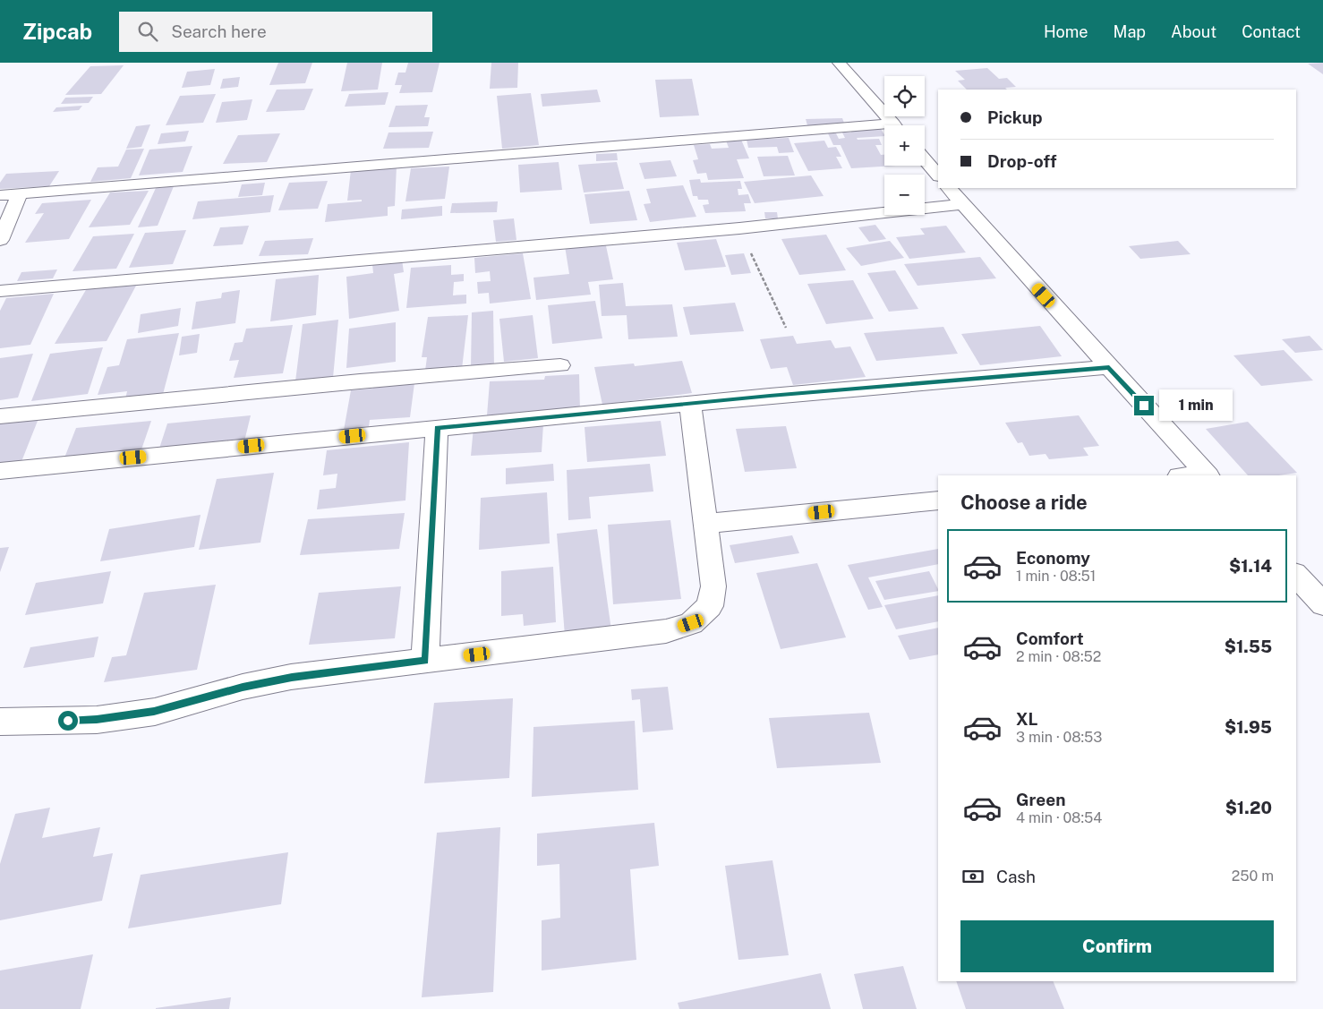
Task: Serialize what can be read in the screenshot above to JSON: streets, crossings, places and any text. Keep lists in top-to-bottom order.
{
  "page": {
    "header": "Zipcab",
    "search": "Search here",
    "nav": [
      "Home",
      "Map",
      "About",
      "Contact"
    ],
    "map_buttons": ["+", "−"],
    "banner": ["Pickup", "Drop-off"],
    "bubble": "1 min",
    "heading": "Choose a ride",
    "list": [
      {
        "name": "Economy",
        "note": "1 min · 08:51",
        "value": "$1.14"
      },
      {
        "name": "Comfort",
        "note": "2 min · 08:52",
        "value": "$1.55"
      },
      {
        "name": "XL",
        "note": "3 min · 08:53",
        "value": "$1.95"
      },
      {
        "name": "Green",
        "note": "4 min · 08:54",
        "value": "$1.20"
      }
    ],
    "pay": ["Cash", "250 m"],
    "buttons": "Confirm"
  }
}
